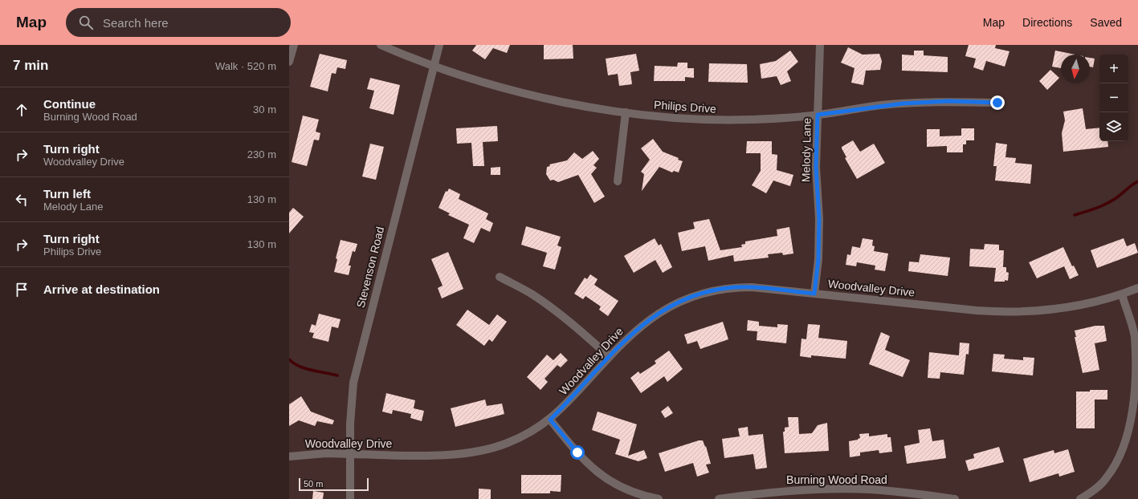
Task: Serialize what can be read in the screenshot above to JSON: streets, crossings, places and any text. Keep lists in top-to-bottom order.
{
  "streets": {
    "street": [
      "Philips Drive",
      "Melody Lane",
      "Stevenson Road",
      "Woodvalley Drive",
      "Burning Wood Road"
    ]
  },
  "crossings": [
    ["Philips Drive", "Melody Lane"],
    ["Philips Drive", "Stevenson Road"],
    ["Melody Lane", "Woodvalley Drive"],
    ["Stevenson Road", "Woodvalley Drive"]
  ],
  "scale_bar": "50 m",
  "north": "bottom",
  "page": {
    "header": "Map",
    "search": "Search here",
    "nav": ["Map", "Directions", "Saved"],
    "heading": ["7 min", "Walk · 520 m"],
    "map_buttons": ["+", "−"],
    "list": [
      ["Continue", "Burning Wood Road", "30 m"],
      ["Turn right", "Woodvalley Drive", "230 m"],
      ["Turn left", "Melody Lane", "130 m"],
      ["Turn right", "Philips Drive", "130 m"],
      "Arrive at destination"
    ],
    "scale": "50 m"
  }
}
